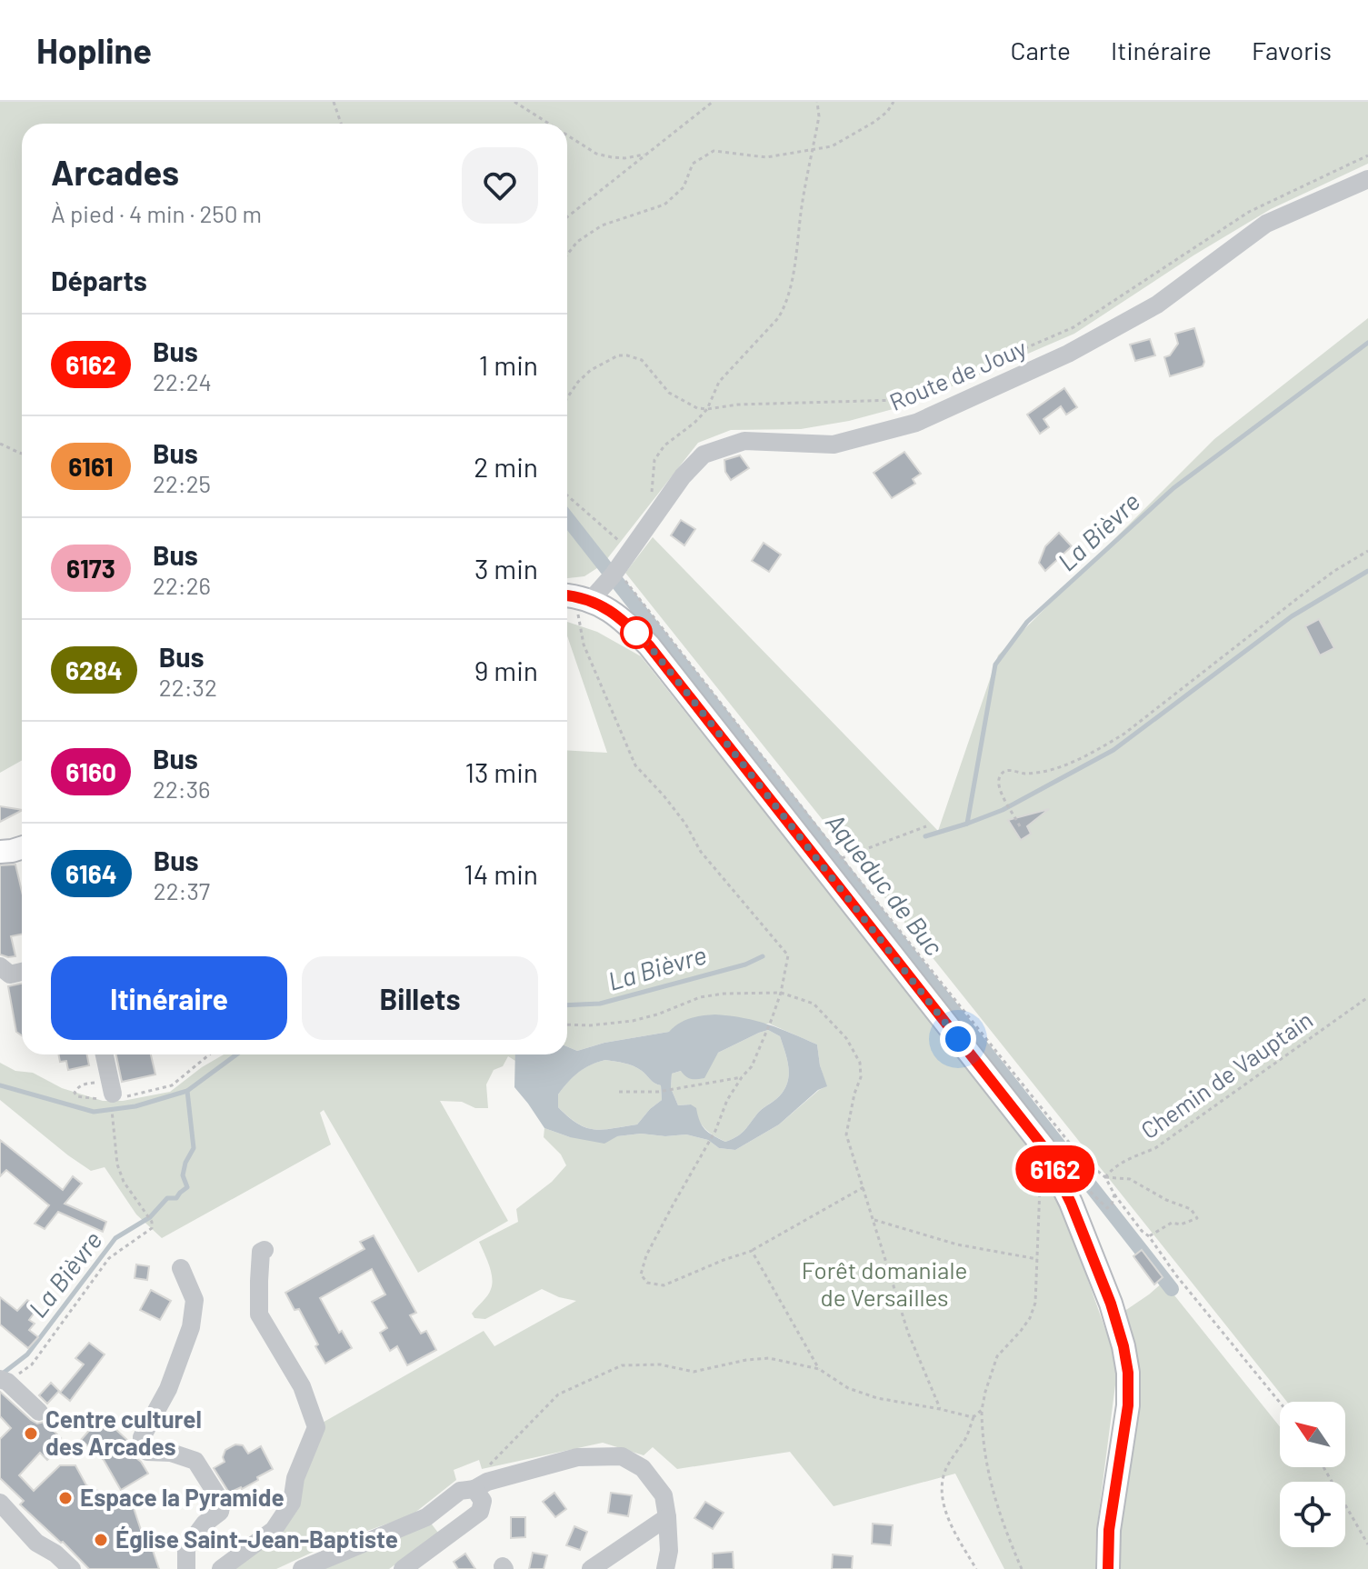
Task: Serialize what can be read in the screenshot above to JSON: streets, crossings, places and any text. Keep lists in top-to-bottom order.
{
  "streets": {
    "street": ["Route de Jouy"],
    "path": ["Chemin de Vauptain"]
  },
  "water": ["La Bièvre", "Aqueduc de Buc"],
  "parks": ["Forêt domaniale de Versailles"],
  "places": ["Centre culturel des Arcades", "Espace la Pyramide", "Église Saint-Jean-Baptiste"],
  "lines": ["bus line 6162"],
  "north": "top left",
  "page": {
    "header": "Hopline",
    "nav": ["Carte", "Itinéraire", "Favoris"],
    "on_map": "6162",
    "heading": [
      ["Arcades", "À pied · 4 min · 250 m"],
      "Départs"
    ],
    "list": [
      {
        "mark": "6162",
        "name": "Bus",
        "note": "22:24",
        "value": "1 min"
      },
      {
        "mark": "6161",
        "name": "Bus",
        "note": "22:25",
        "value": "2 min"
      },
      {
        "mark": "6173",
        "name": "Bus",
        "note": "22:26",
        "value": "3 min"
      },
      {
        "mark": "6284",
        "name": "Bus",
        "note": "22:32",
        "value": "9 min"
      },
      {
        "mark": "6160",
        "name": "Bus",
        "note": "22:36",
        "value": "13 min"
      },
      {
        "mark": "6164",
        "name": "Bus",
        "note": "22:37",
        "value": "14 min"
      }
    ],
    "buttons": ["Itinéraire", "Billets"]
  }
}
